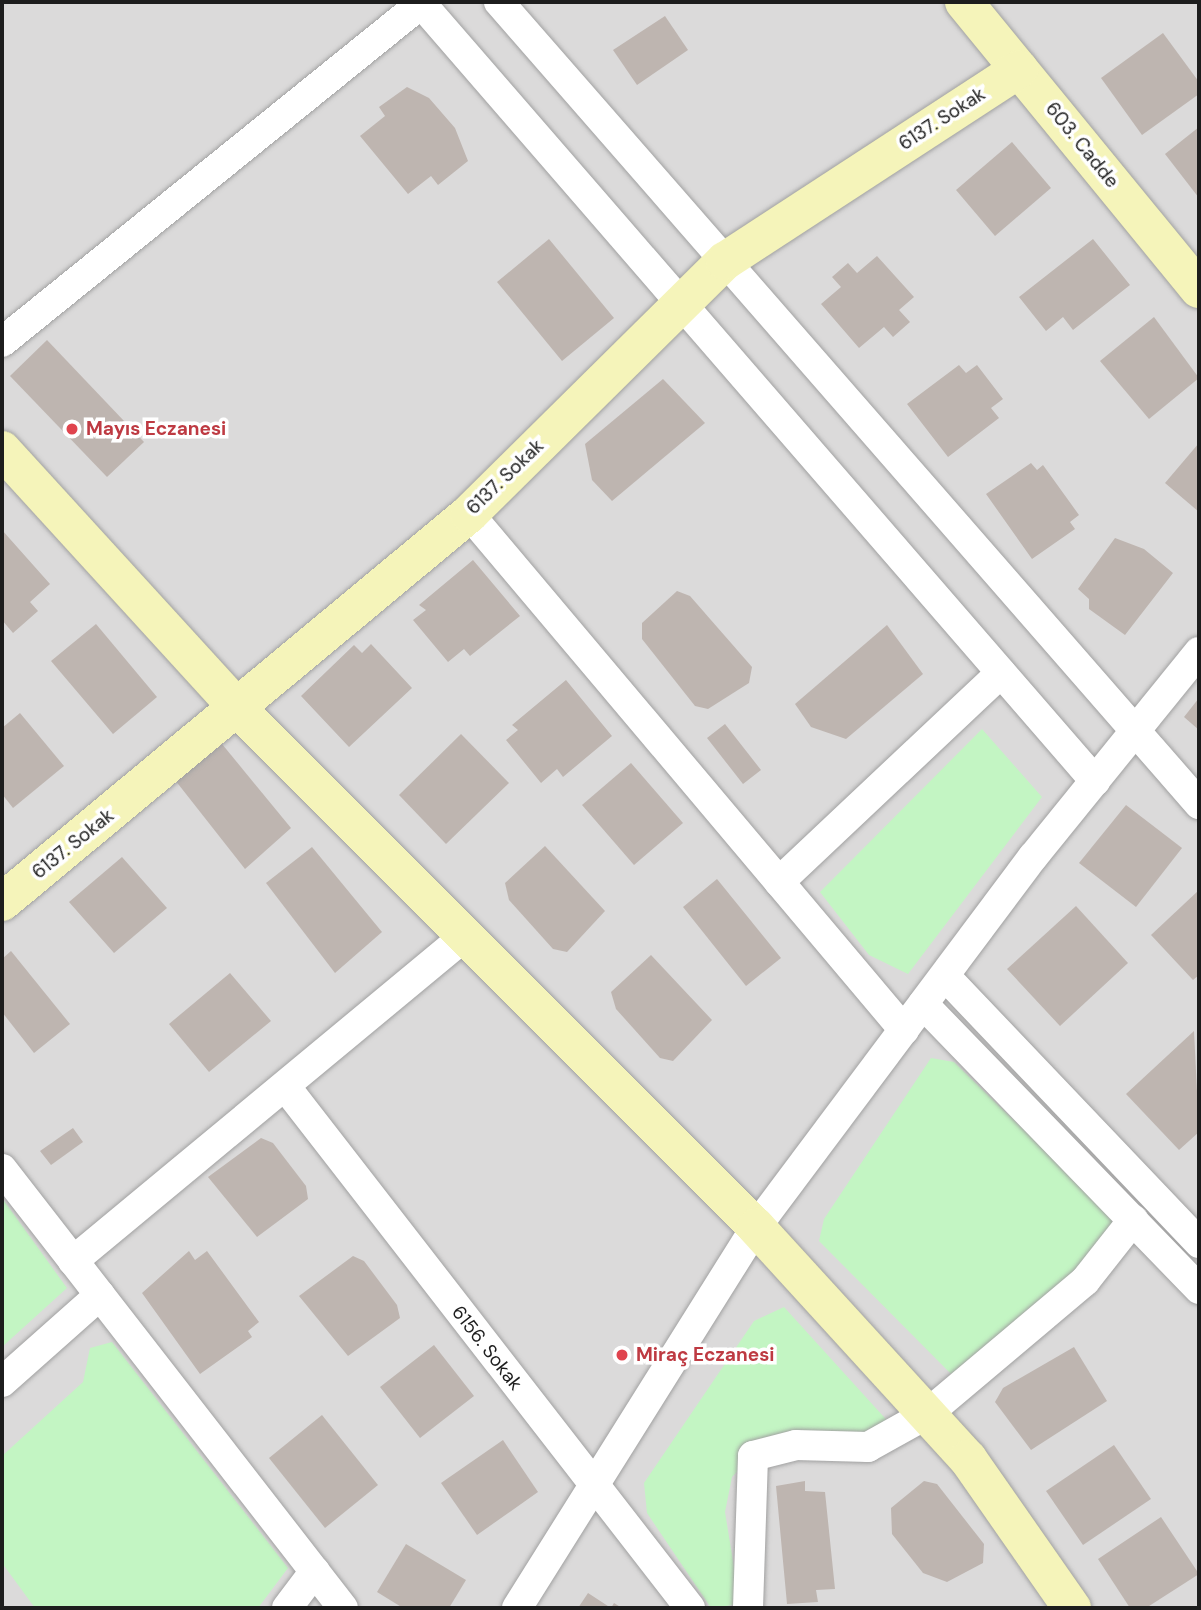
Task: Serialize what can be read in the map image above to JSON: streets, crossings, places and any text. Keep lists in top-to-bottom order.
{
  "streets": {
    "street": ["6137. Sokak", "603. Cadde", "6156. Sokak"]
  },
  "crossings": [
    ["6137. Sokak", "603. Cadde"]
  ],
  "places": ["Mayıs Eczanesi", "Miraç Eczanesi"]
}
